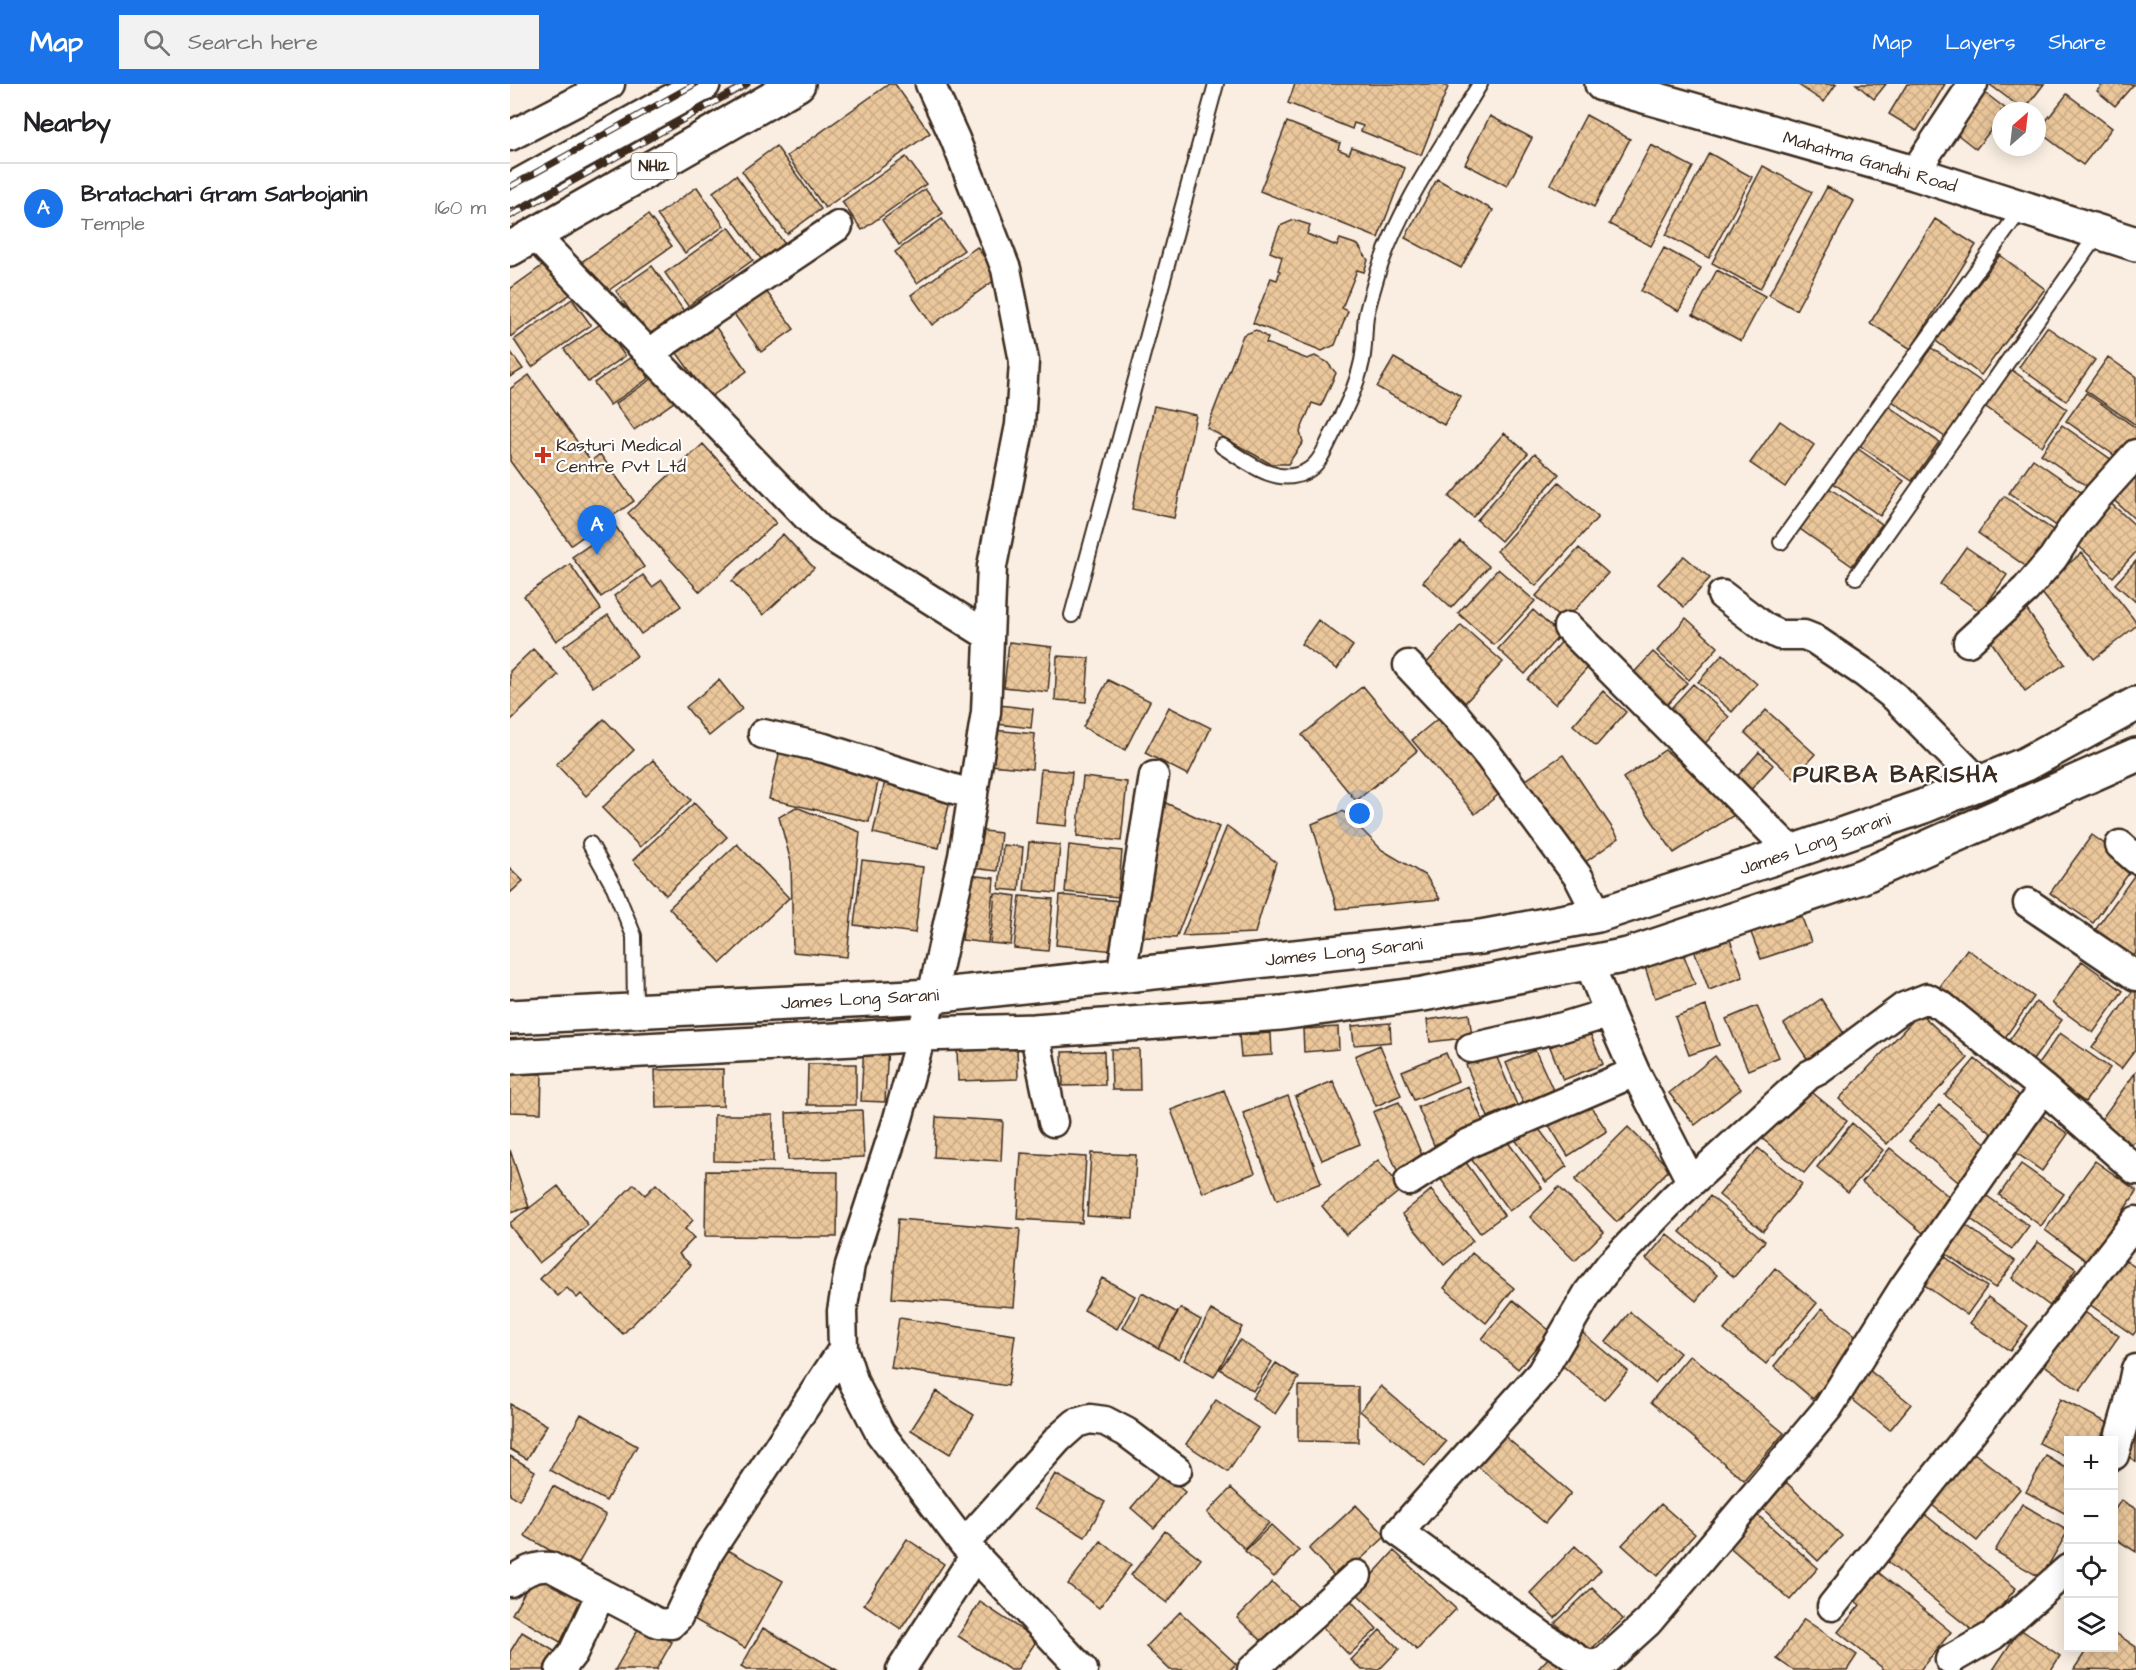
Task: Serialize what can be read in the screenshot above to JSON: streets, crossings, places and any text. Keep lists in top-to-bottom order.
{
  "streets": {
    "main road": ["Mahatma Gandhi Road", "NH12", "James Long Sarani"]
  },
  "districts": ["PURBA BARISHA"],
  "places": {
    "health": ["Kasturi Medical Centre Pvt Ltd"]
  },
  "north": "top right",
  "page": {
    "header": "Map",
    "search": "Search here",
    "nav": ["Map", "Layers", "Share"],
    "heading": "Nearby",
    "list": [
      {
        "mark": "A",
        "name": "Bratachari Gram Sarbojanin",
        "note": "Temple",
        "value": "160 m"
      }
    ],
    "pins": "A",
    "map_buttons": ["+", "−"]
  }
}
